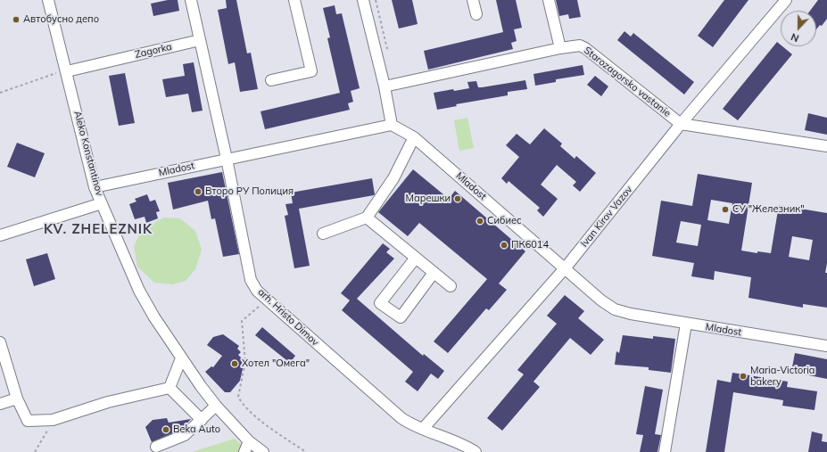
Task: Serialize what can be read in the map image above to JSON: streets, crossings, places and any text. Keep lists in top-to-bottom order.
{
  "streets": {
    "street": [
      "Zagorka",
      "Starozagorsko vastanie",
      "Aleko Konstantinov",
      "Mladost",
      "Ivan Kirov Vazov",
      "arh. Hristo Dimov"
    ]
  },
  "crossings": [
    ["Zagorka", "Aleko Konstantinov"],
    ["Zagorka", "arh. Hristo Dimov"],
    ["Starozagorsko vastanie", "Ivan Kirov Vazov"],
    ["Aleko Konstantinov", "Mladost"],
    ["Mladost", "Ivan Kirov Vazov"],
    ["Mladost", "arh. Hristo Dimov"],
    ["Ivan Kirov Vazov", "arh. Hristo Dimov"]
  ],
  "districts": ["KV. ZHELEZNIK"],
  "places": [
    "Автобусно депо",
    "Второ РУ Полиция",
    "Марешки",
    "СУ \"Железник\"",
    "Сибиес",
    "ПК6014",
    "Хотел \"Омега\"",
    "Maria-Victoria bakery",
    "Beka Auto"
  ],
  "north": "bottom"
}
